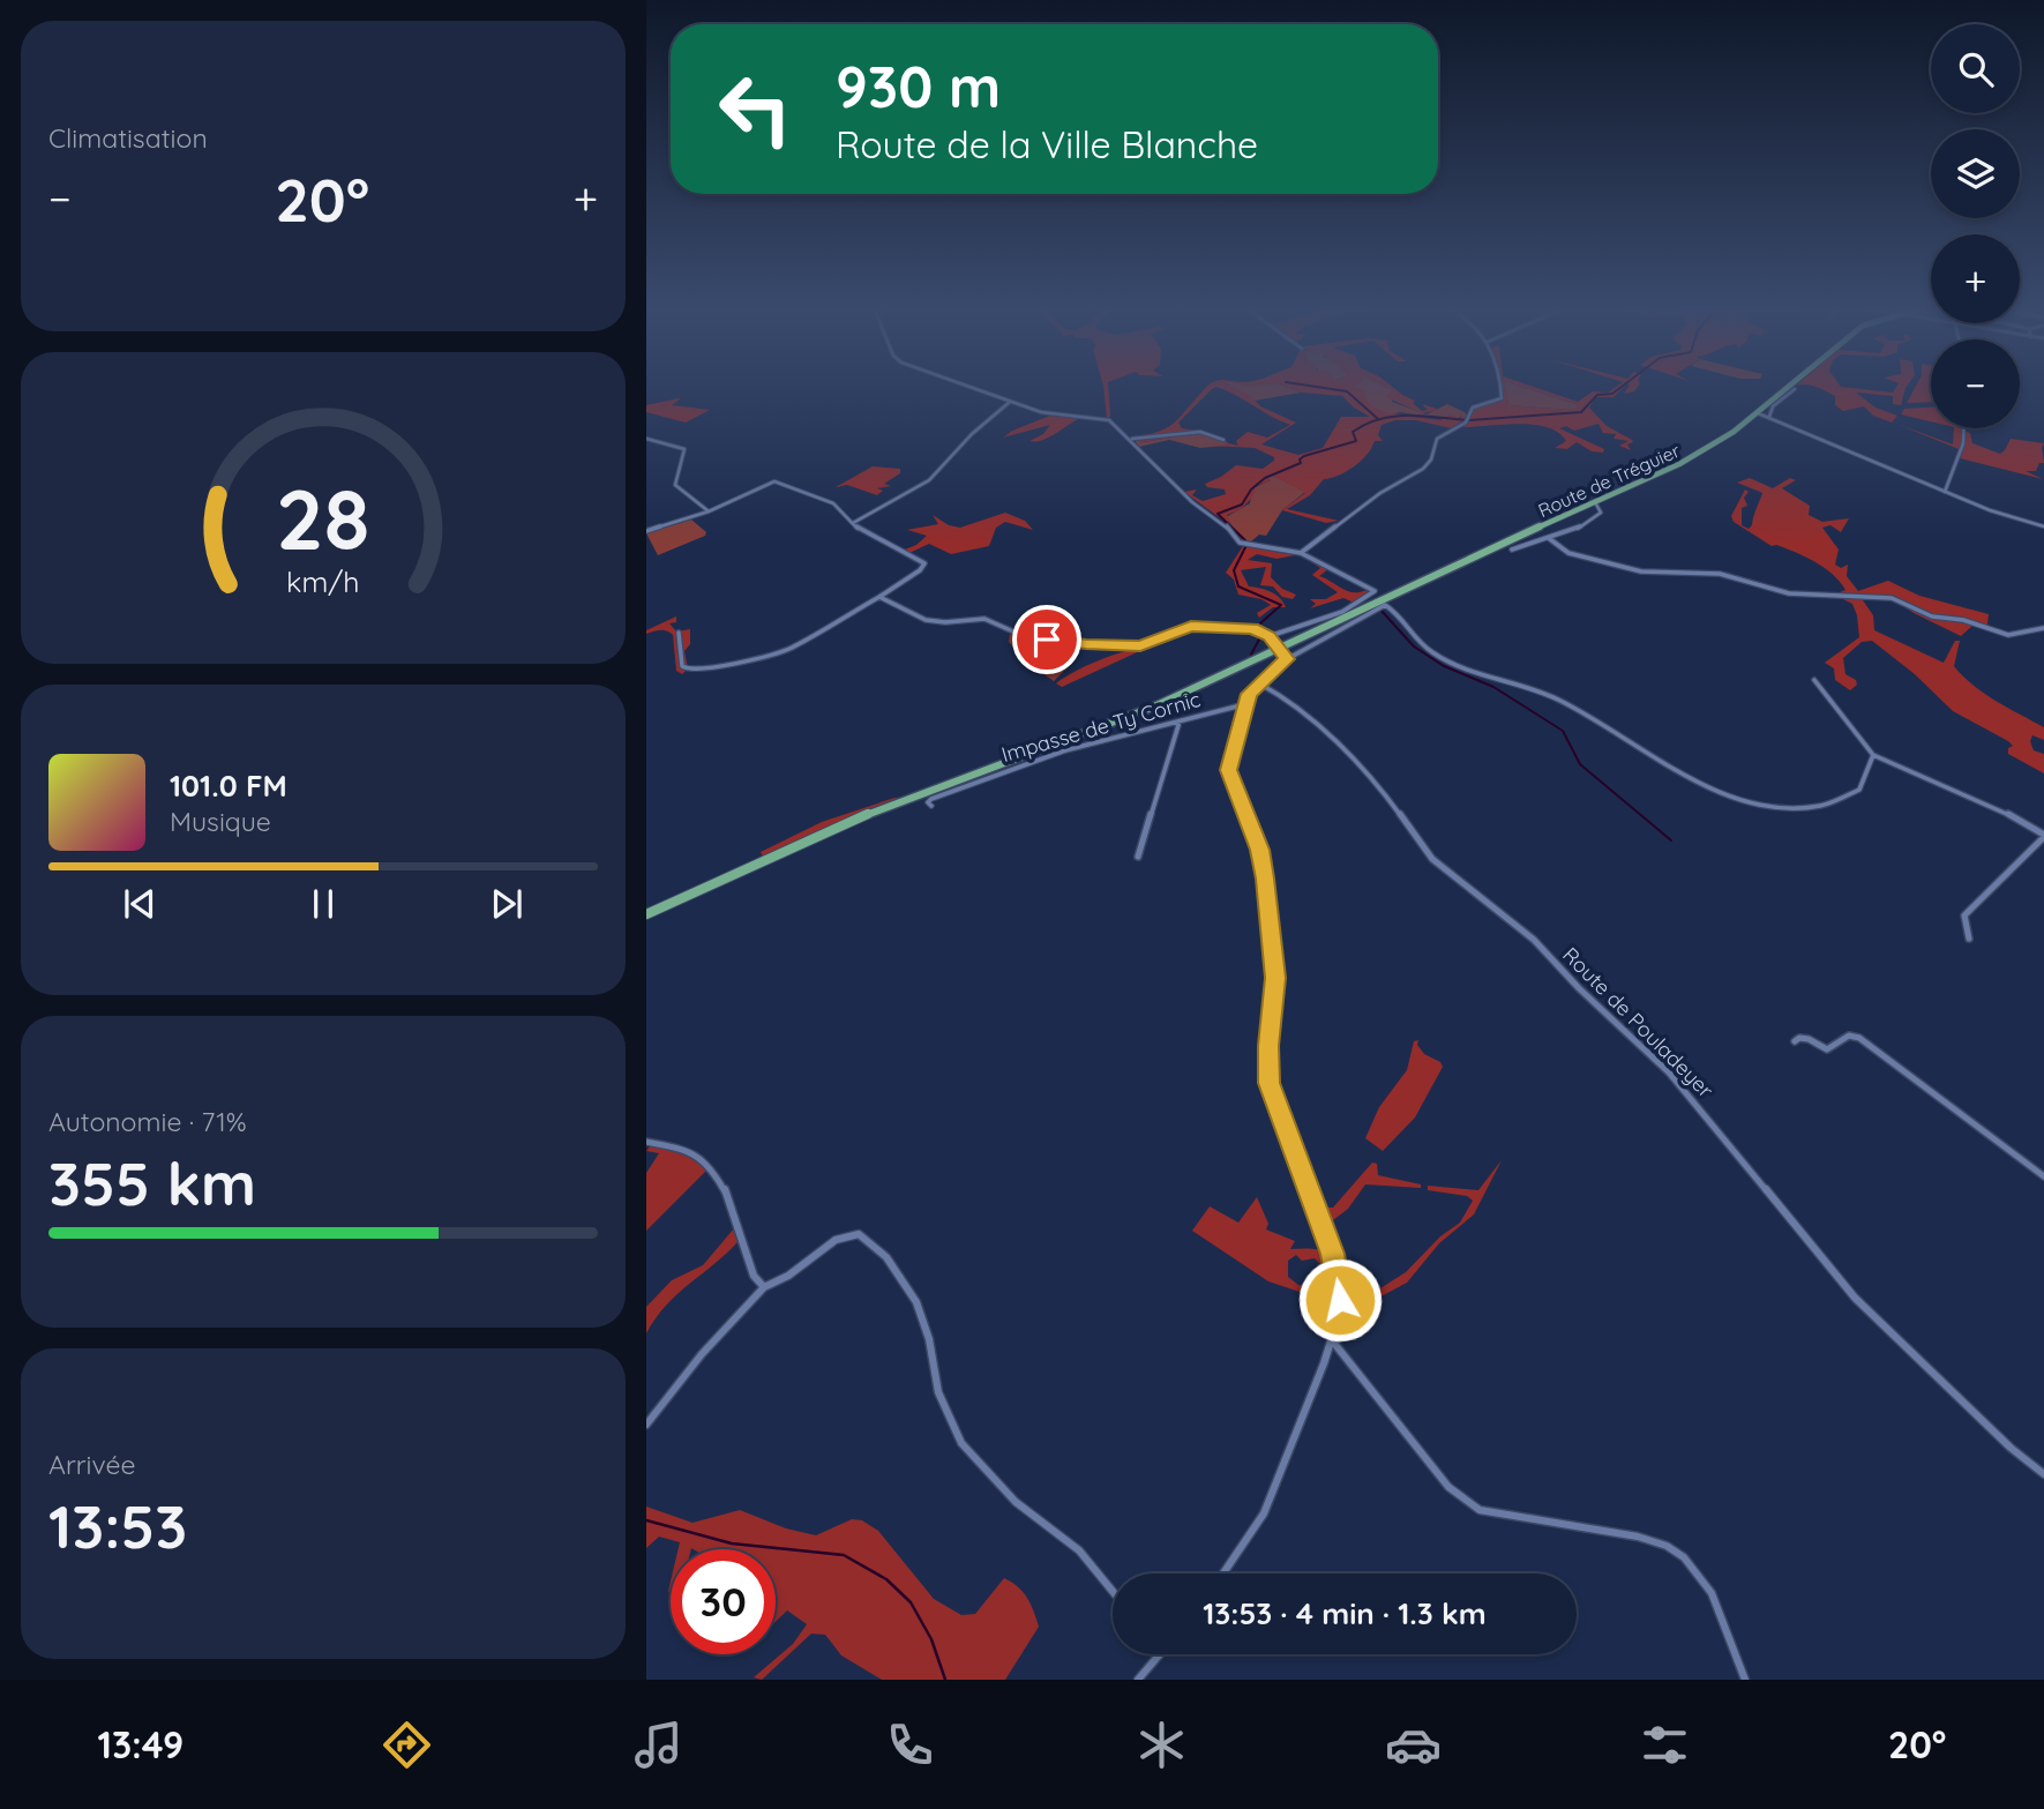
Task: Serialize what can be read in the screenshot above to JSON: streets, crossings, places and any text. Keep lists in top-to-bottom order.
{
  "streets": {
    "main road": ["Route de Tréguier"],
    "street": ["Impasse de Ty Cornic", "Route de Pouladeyer"]
  },
  "page": {
    "tile": [
      "Climatisation",
      ["Autonomie · 71%", "355 km"],
      ["Arrivée", "13:53"]
    ],
    "map_buttons": ["+", "−"],
    "turn": ["930 m", "Route de la Ville Blanche"],
    "heat": ["−", "20°", "+"],
    "song": ["101.0 FM", "Musique"],
    "limit": "30",
    "trip": "13:53 · 4 min · 1.3 km",
    "tabs": ["13:49", "20°"],
    "gauge": ["28", "km/h"]
  }
}
